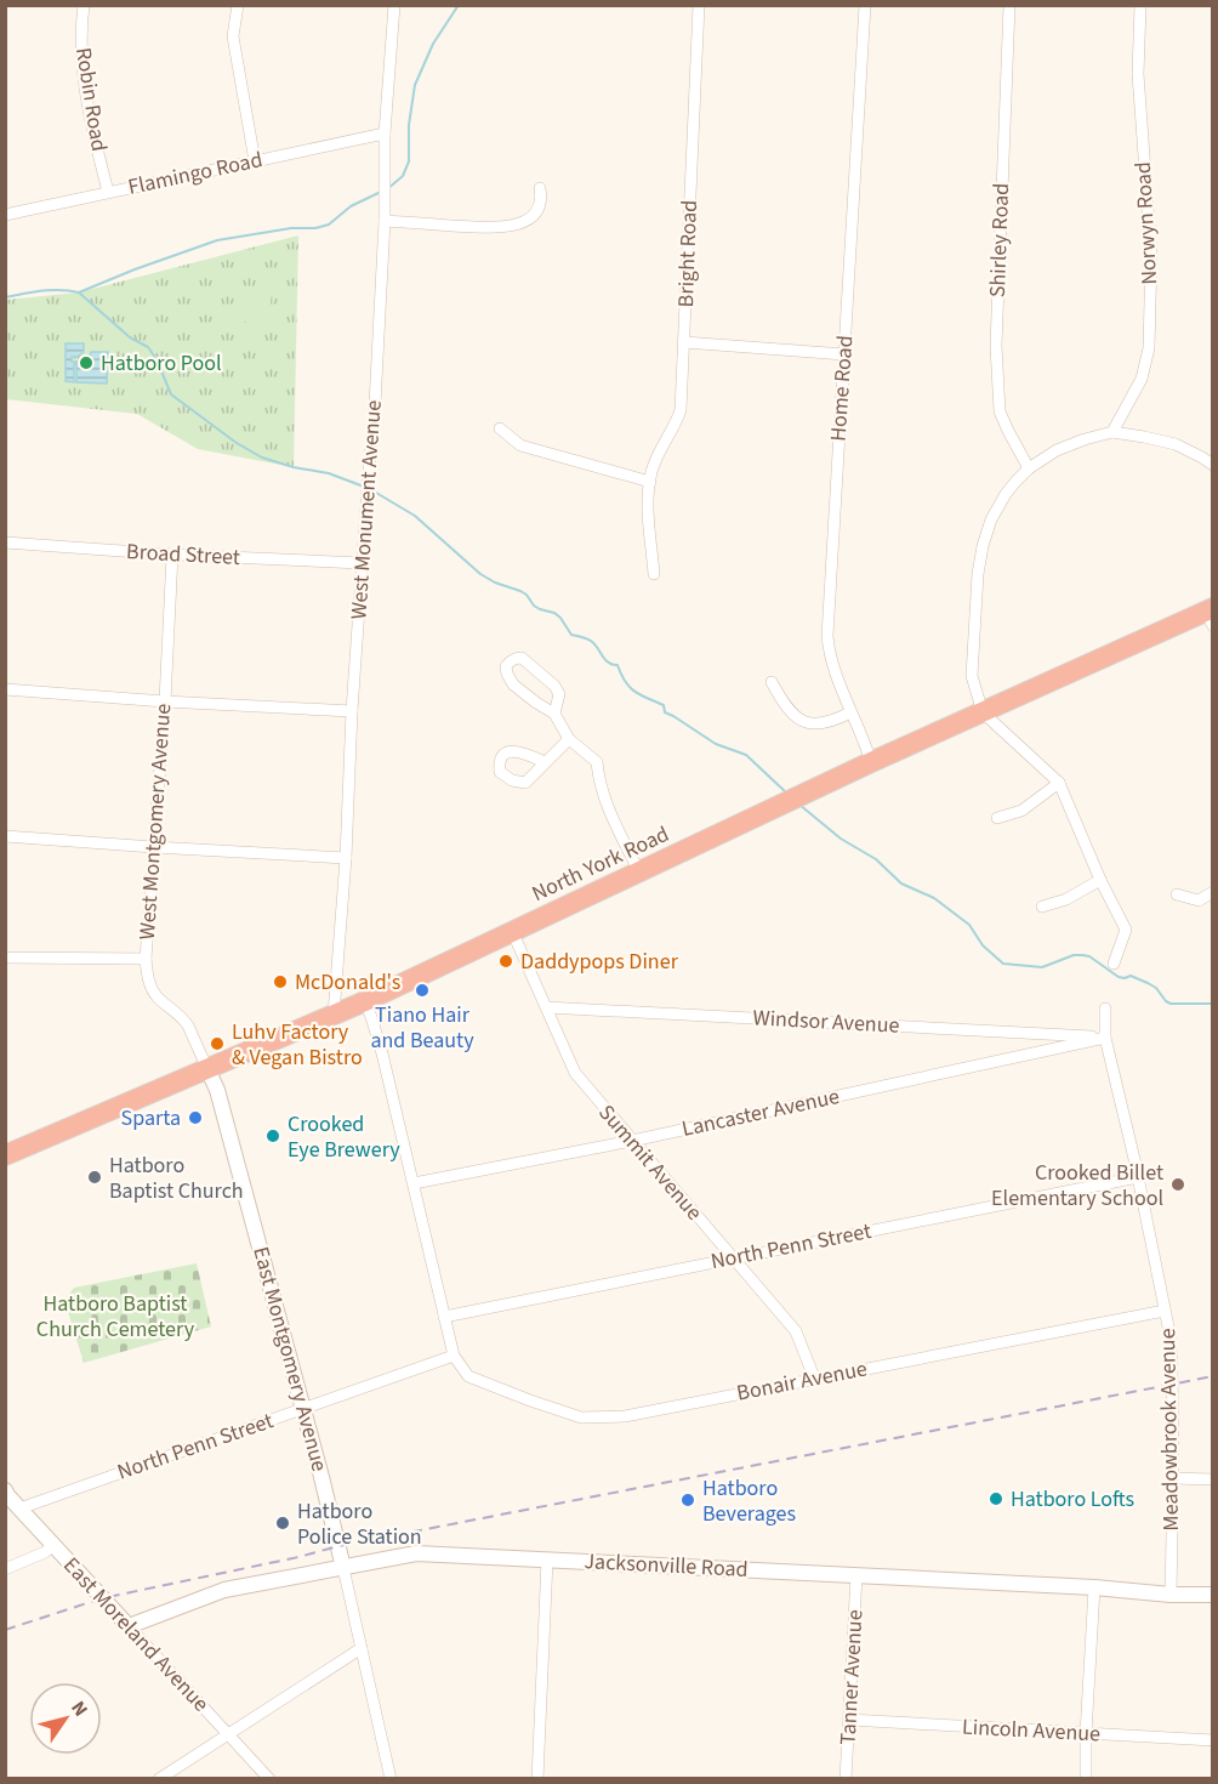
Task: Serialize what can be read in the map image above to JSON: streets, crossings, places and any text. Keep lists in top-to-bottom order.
{
  "streets": {
    "highway": ["North York Road"],
    "main road": ["East Montgomery Avenue", "Jacksonville Road", "East Moreland Avenue"],
    "street": [
      "Robin Road",
      "Flamingo Road",
      "Norwyn Road",
      "Shirley Road",
      "Bright Road",
      "Home Road",
      "West Monument Avenue",
      "Broad Street",
      "West Montgomery Avenue",
      "Windsor Avenue",
      "Lancaster Avenue",
      "Summit Avenue",
      "North Penn Street",
      "Bonair Avenue",
      "Meadowbrook Avenue",
      "Tanner Avenue",
      "Lincoln Avenue"
    ]
  },
  "crossings": [
    ["Robin Road", "Flamingo Road"],
    ["Flamingo Road", "West Monument Avenue"],
    ["Home Road", "North York Road"],
    ["West Monument Avenue", "Broad Street"],
    ["West Monument Avenue", "North York Road"],
    ["Broad Street", "West Montgomery Avenue"],
    ["West Montgomery Avenue", "North York Road"],
    ["West Montgomery Avenue", "East Montgomery Avenue"],
    ["North York Road", "Summit Avenue"],
    ["North York Road", "East Montgomery Avenue"],
    ["Windsor Avenue", "Lancaster Avenue"],
    ["Windsor Avenue", "Summit Avenue"],
    ["Windsor Avenue", "Meadowbrook Avenue"],
    ["Lancaster Avenue", "Summit Avenue"],
    ["Lancaster Avenue", "Meadowbrook Avenue"],
    ["Summit Avenue", "North Penn Street"],
    ["Summit Avenue", "Bonair Avenue"],
    ["North Penn Street", "East Montgomery Avenue"],
    ["North Penn Street", "Bonair Avenue"],
    ["North Penn Street", "Meadowbrook Avenue"],
    ["North Penn Street", "East Moreland Avenue"],
    ["East Montgomery Avenue", "Jacksonville Road"],
    ["Bonair Avenue", "Meadowbrook Avenue"],
    ["Meadowbrook Avenue", "Jacksonville Road"],
    ["Jacksonville Road", "East Moreland Avenue"],
    ["Jacksonville Road", "Tanner Avenue"],
    ["Tanner Avenue", "Lincoln Avenue"]
  ],
  "parks": ["Hatboro Baptist Church Cemetery"],
  "places": [
    "Hatboro Pool",
    "Daddypops Diner",
    "McDonald's",
    "Tiano Hair and Beauty",
    "Luhv Factory & Vegan Bistro",
    "Sparta",
    "Crooked Eye Brewery",
    "Hatboro Baptist Church",
    "Crooked Billet Elementary School",
    "Hatboro Lofts",
    "Hatboro Beverages",
    "Hatboro Police Station"
  ],
  "north": "top right"
}
